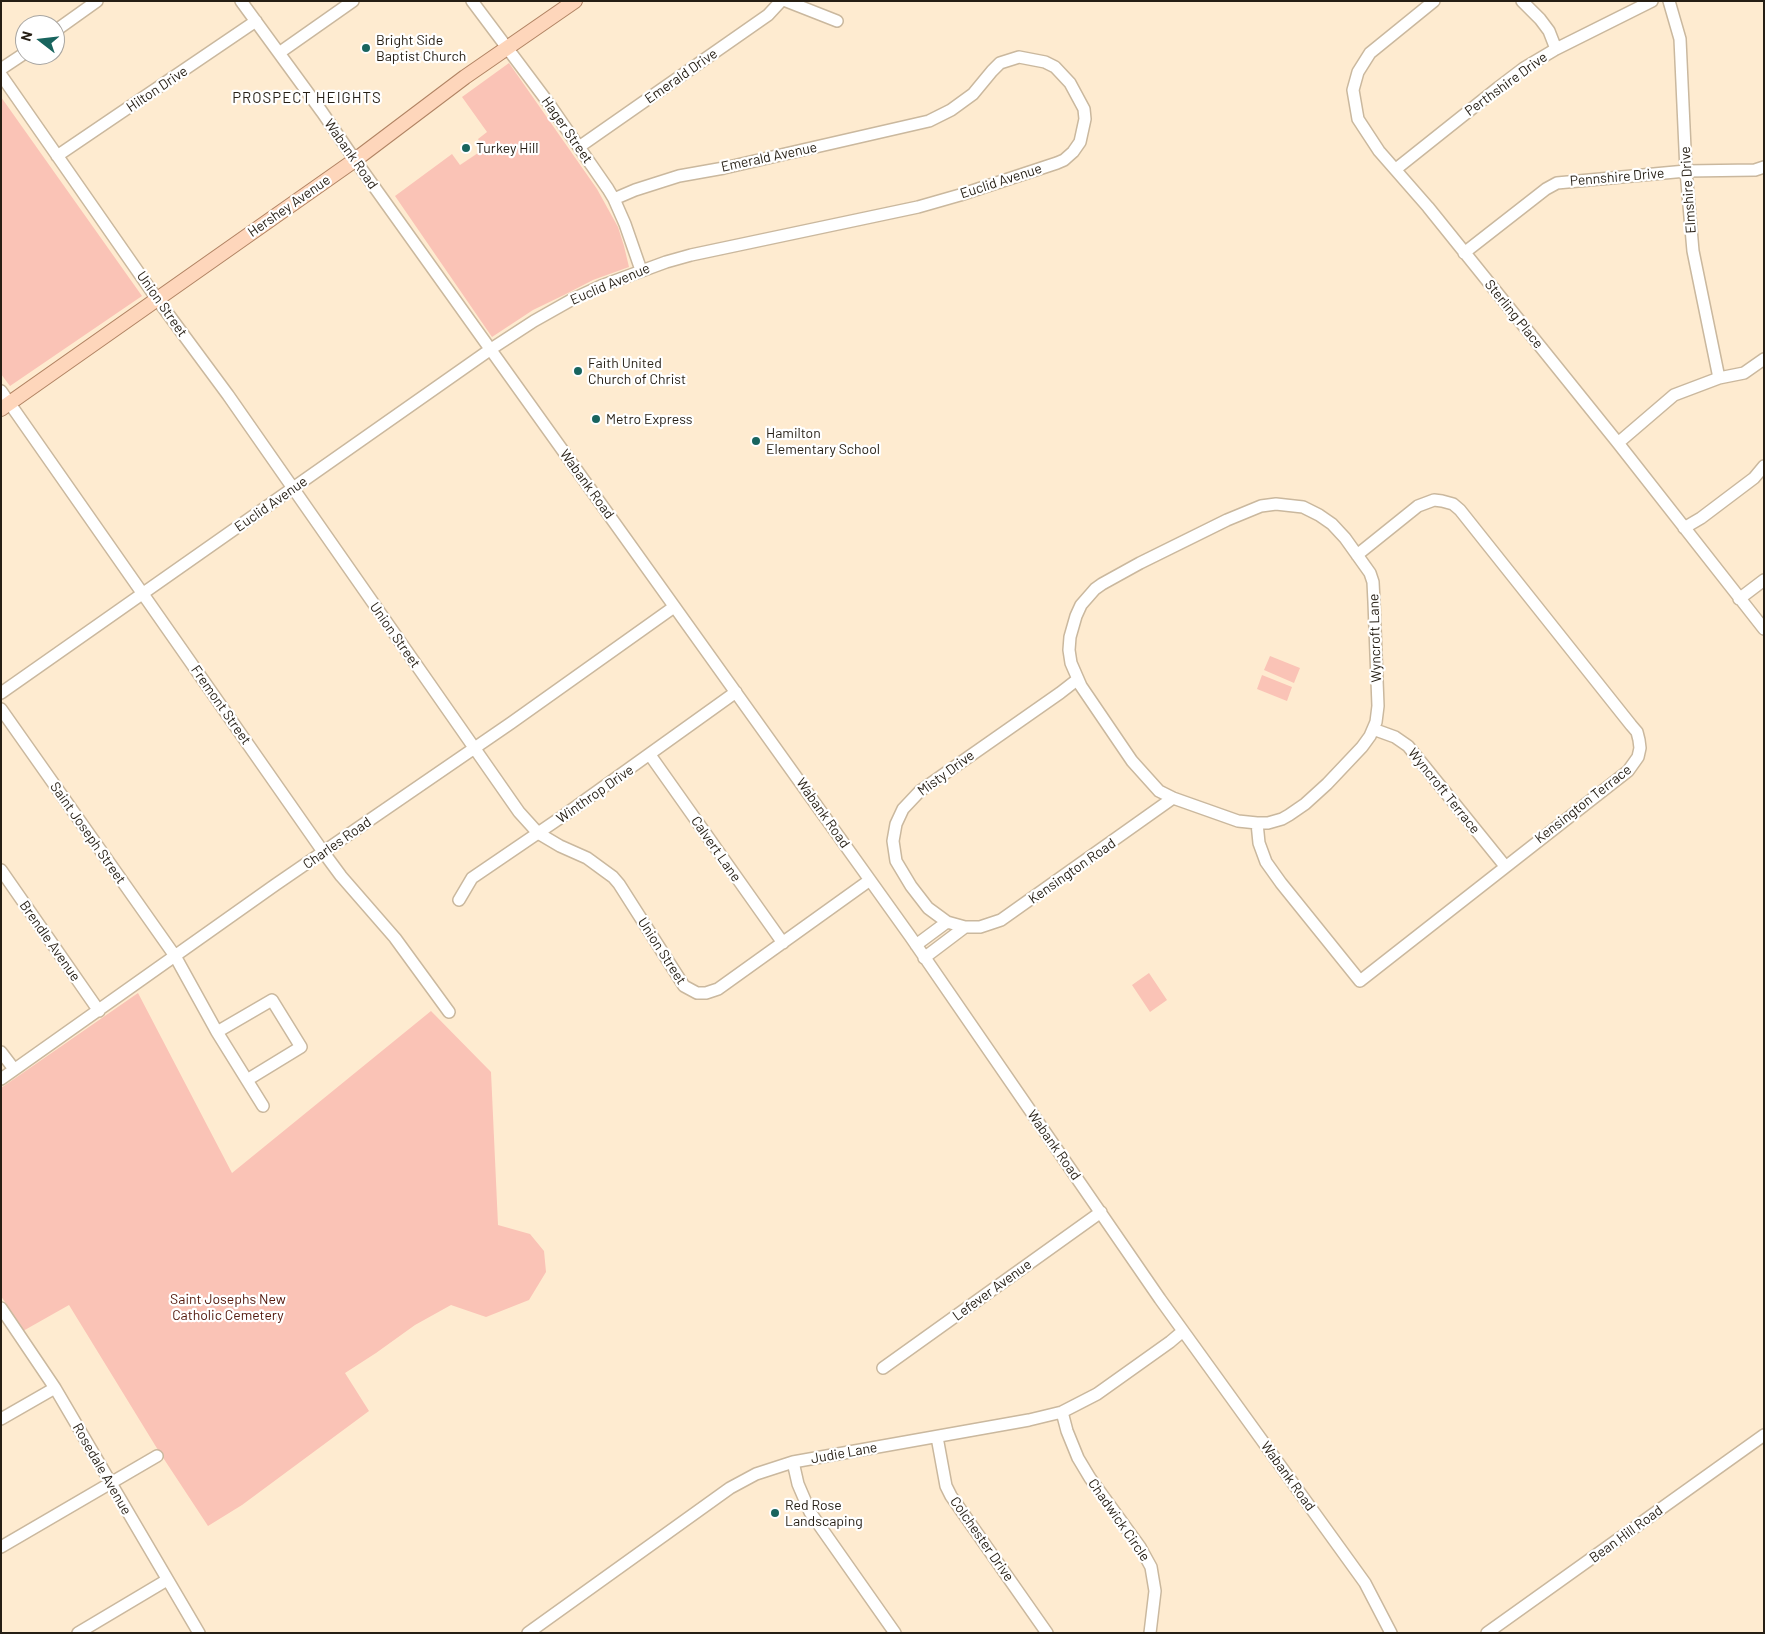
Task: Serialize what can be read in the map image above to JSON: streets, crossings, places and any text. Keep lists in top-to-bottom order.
{
  "streets": {
    "main road": ["Hershey Avenue"],
    "street": [
      "Emerald Drive",
      "Perthshire Drive",
      "Hilton Drive",
      "Hager Street",
      "Wabank Road",
      "Emerald Avenue",
      "Pennshire Drive",
      "Euclid Avenue",
      "Elmshire Drive",
      "Union Street",
      "Sterling Place",
      "Wyncroft Lane",
      "Fremont Street",
      "Misty Drive",
      "Wyncroft Terrace",
      "Winthrop Drive",
      "Kensington Terrace",
      "Saint Joseph Street",
      "Charles Road",
      "Calvert Lane",
      "Kensington Road",
      "Brendle Avenue",
      "Lefever Avenue",
      "Judie Lane",
      "Rosedale Avenue",
      "Chadwick Circle",
      "Bean Hill Road",
      "Colchester Drive"
    ]
  },
  "crossings": [
    ["Emerald Drive", "Hager Street"],
    ["Perthshire Drive", "Sterling Place"],
    ["Hilton Drive", "Wabank Road"],
    ["Hilton Drive", "Union Street"],
    ["Hager Street", "Emerald Avenue"],
    ["Hager Street", "Euclid Avenue"],
    ["Hager Street", "Hershey Avenue"],
    ["Wabank Road", "Euclid Avenue"],
    ["Wabank Road", "Hershey Avenue"],
    ["Wabank Road", "Union Street"],
    ["Wabank Road", "Winthrop Drive"],
    ["Wabank Road", "Charles Road"],
    ["Wabank Road", "Lefever Avenue"],
    ["Wabank Road", "Judie Lane"],
    ["Emerald Avenue", "Euclid Avenue"],
    ["Pennshire Drive", "Elmshire Drive"],
    ["Pennshire Drive", "Sterling Place"],
    ["Euclid Avenue", "Union Street"],
    ["Euclid Avenue", "Fremont Street"],
    ["Hershey Avenue", "Union Street"],
    ["Hershey Avenue", "Fremont Street"],
    ["Union Street", "Winthrop Drive"],
    ["Union Street", "Charles Road"],
    ["Union Street", "Calvert Lane"],
    ["Wyncroft Lane", "Misty Drive"],
    ["Wyncroft Lane", "Wyncroft Terrace"],
    ["Wyncroft Lane", "Kensington Terrace"],
    ["Wyncroft Lane", "Kensington Road"],
    ["Fremont Street", "Charles Road"],
    ["Misty Drive", "Kensington Road"],
    ["Wyncroft Terrace", "Kensington Terrace"],
    ["Winthrop Drive", "Calvert Lane"],
    ["Saint Joseph Street", "Charles Road"],
    ["Charles Road", "Brendle Avenue"],
    ["Judie Lane", "Chadwick Circle"],
    ["Judie Lane", "Colchester Drive"]
  ],
  "districts": ["PROSPECT HEIGHTS"],
  "parks": ["Saint Josephs New Catholic Cemetery"],
  "places": [
    "Bright Side Baptist Church",
    "Turkey Hill",
    "Faith United Church of Christ",
    "Metro Express",
    "Hamilton Elementary School",
    "Red Rose Landscaping"
  ],
  "north": "left"
}
